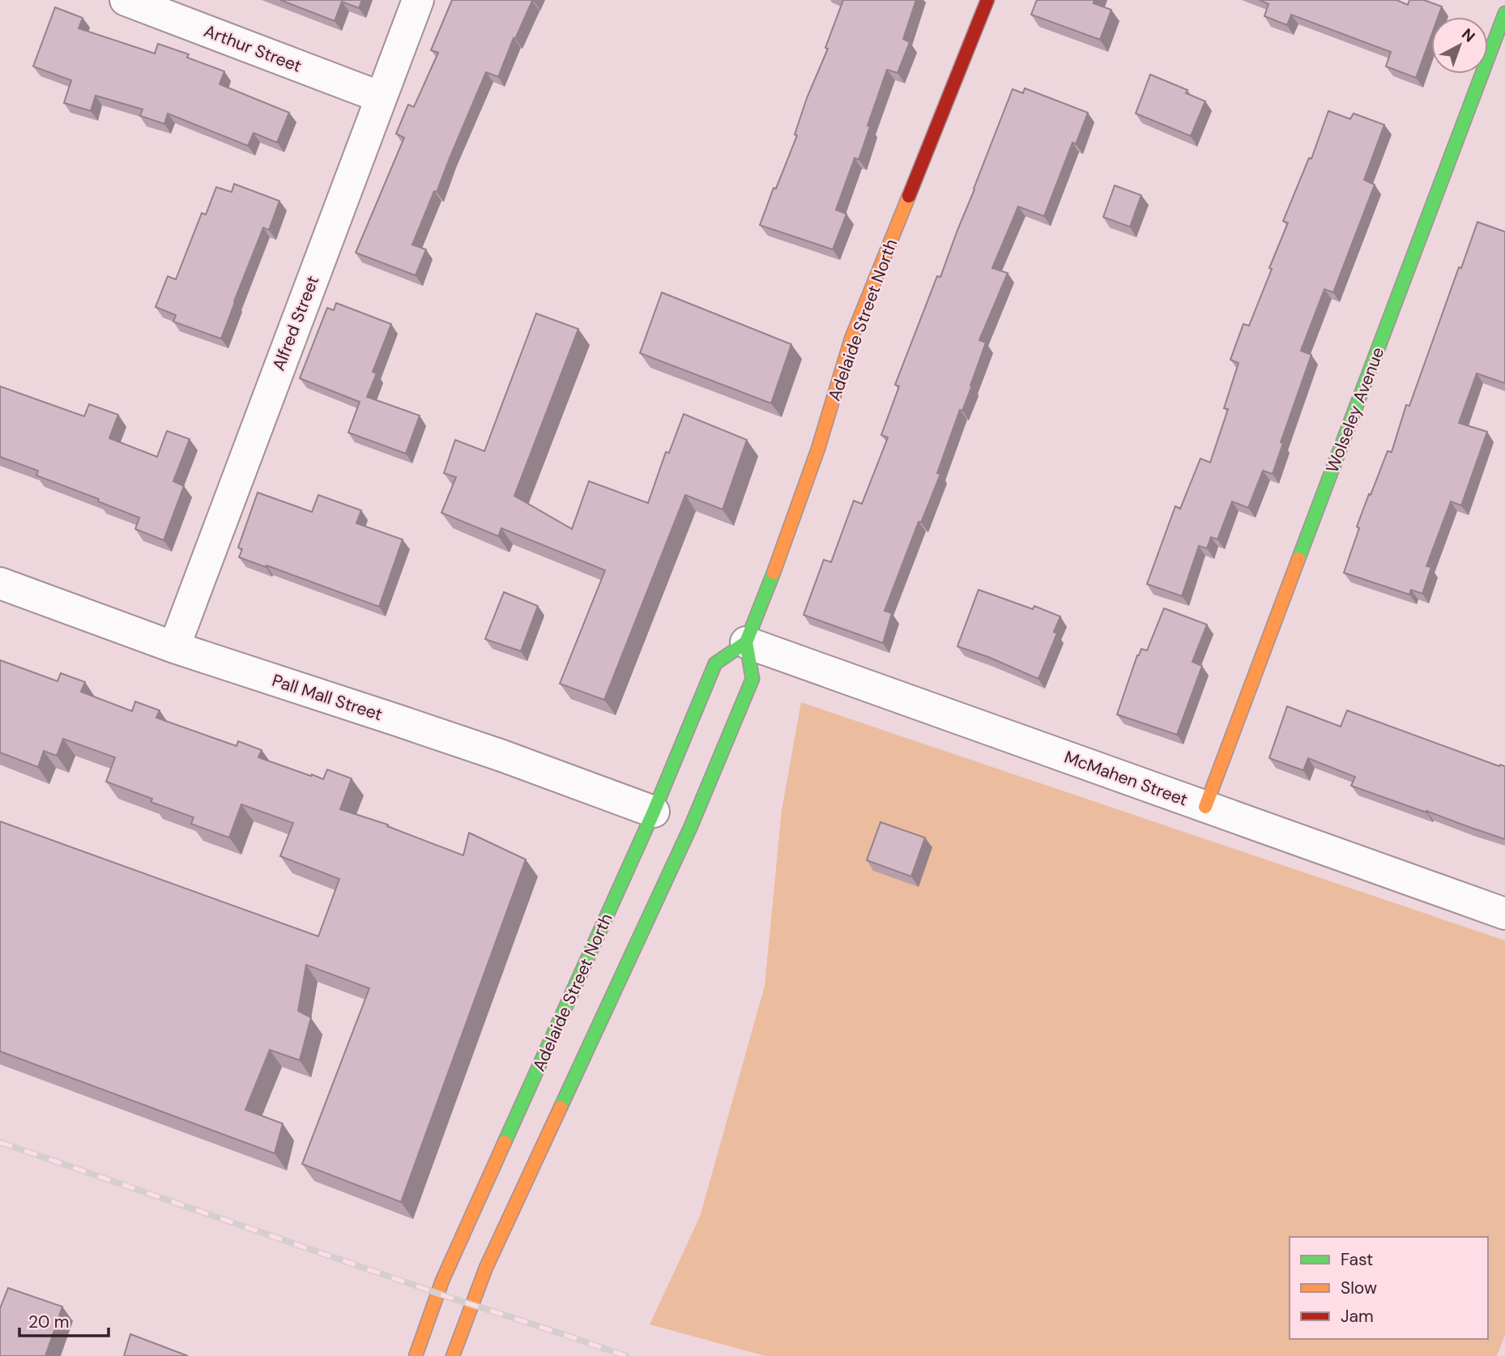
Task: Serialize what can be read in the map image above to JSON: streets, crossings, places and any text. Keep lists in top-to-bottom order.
{
  "streets": {
    "main road": ["Adelaide Street North", "Wolseley Avenue"],
    "street": [
      "Arthur Street",
      "Alfred Street",
      "Pall Mall Street",
      "McMahen Street"
    ]
  },
  "crossings": [
    ["Arthur Street", "Alfred Street"],
    ["Adelaide Street North", "Pall Mall Street"],
    ["Adelaide Street North", "McMahen Street"],
    ["Alfred Street", "Pall Mall Street"],
    ["Wolseley Avenue", "McMahen Street"]
  ],
  "legend": ["Fast", "Slow", "Jam"],
  "scale_bar": "20 m",
  "north": "top right"
}
